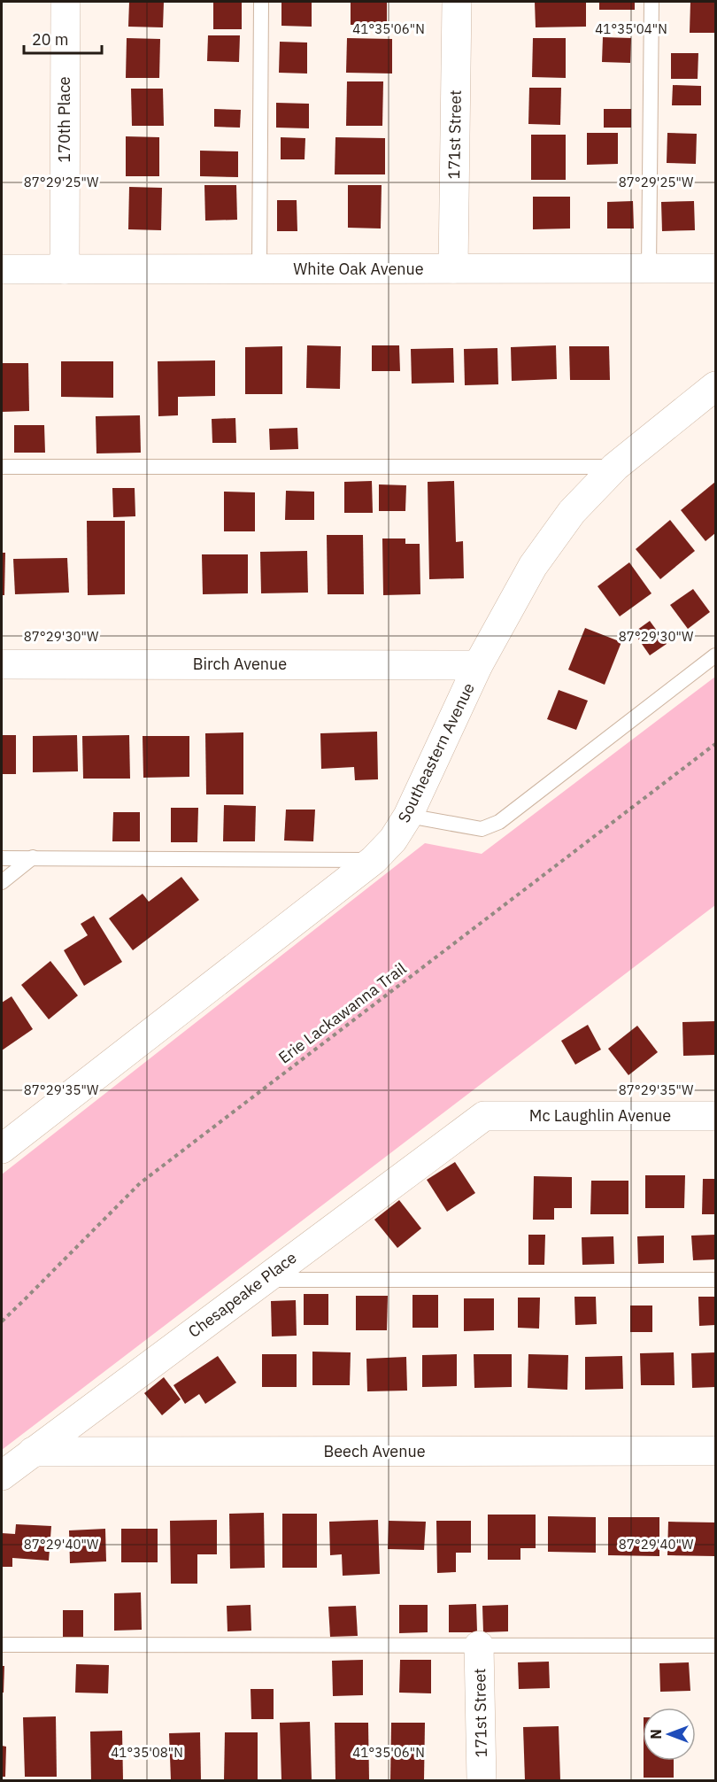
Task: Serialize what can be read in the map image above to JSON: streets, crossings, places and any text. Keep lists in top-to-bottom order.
{
  "streets": {
    "street": [
      "170th Place",
      "171st Street",
      "White Oak Avenue",
      "Birch Avenue",
      "Southeastern Avenue",
      "Mc Laughlin Avenue",
      "Chesapeake Place",
      "Beech Avenue"
    ],
    "path": ["Erie Lackawanna Trail"]
  },
  "crossings": [
    ["170th Place", "White Oak Avenue"],
    ["171st Street", "White Oak Avenue"],
    ["Birch Avenue", "Southeastern Avenue"],
    ["Mc Laughlin Avenue", "Chesapeake Place"],
    ["Chesapeake Place", "Beech Avenue"]
  ],
  "scale_bar": "20 m",
  "north": "left",
  "coordinates": [
    "41°35'06\"N",
    "41°35'04\"N",
    "87°29'25\"W",
    "87°29'30\"W",
    "87°29'35\"W",
    "87°29'40\"W",
    "41°35'08\"N"
  ]
}
